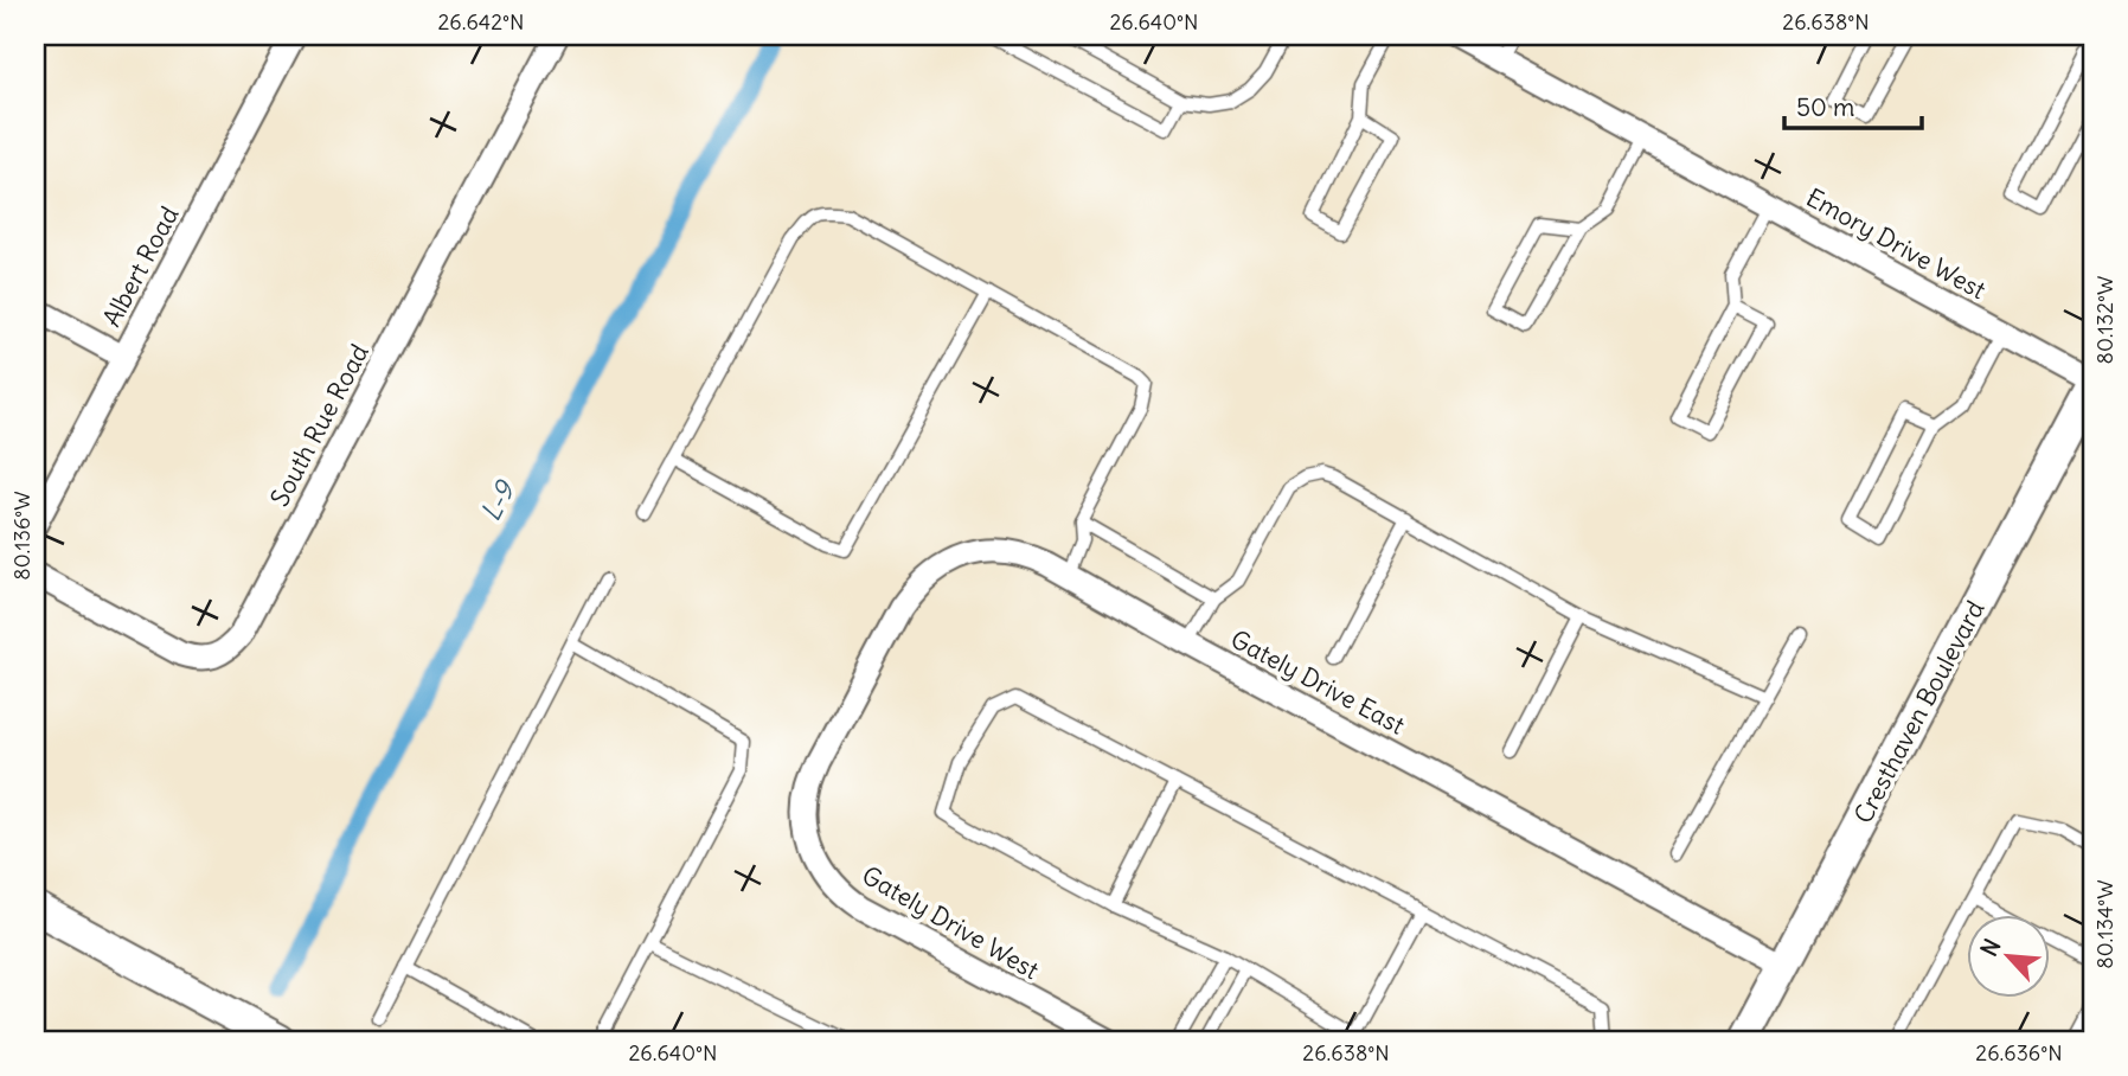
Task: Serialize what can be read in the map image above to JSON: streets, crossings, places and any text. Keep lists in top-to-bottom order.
{
  "streets": {
    "street": [
      "Emory Drive West",
      "Albert Road",
      "South Rue Road",
      "Gately Drive East",
      "Cresthaven Boulevard",
      "Gately Drive West"
    ]
  },
  "crossings": [
    ["Emory Drive West", "Cresthaven Boulevard"],
    ["Gately Drive East", "Cresthaven Boulevard"],
    ["Gately Drive East", "Gately Drive West"]
  ],
  "water": ["L-9"],
  "scale_bar": "50 m",
  "north": "top left",
  "coordinates": [
    "26.642°N",
    "26.640°N",
    "26.638°N",
    "80.132°W",
    "80.136°W",
    "80.134°W",
    "26.636°N"
  ]
}
